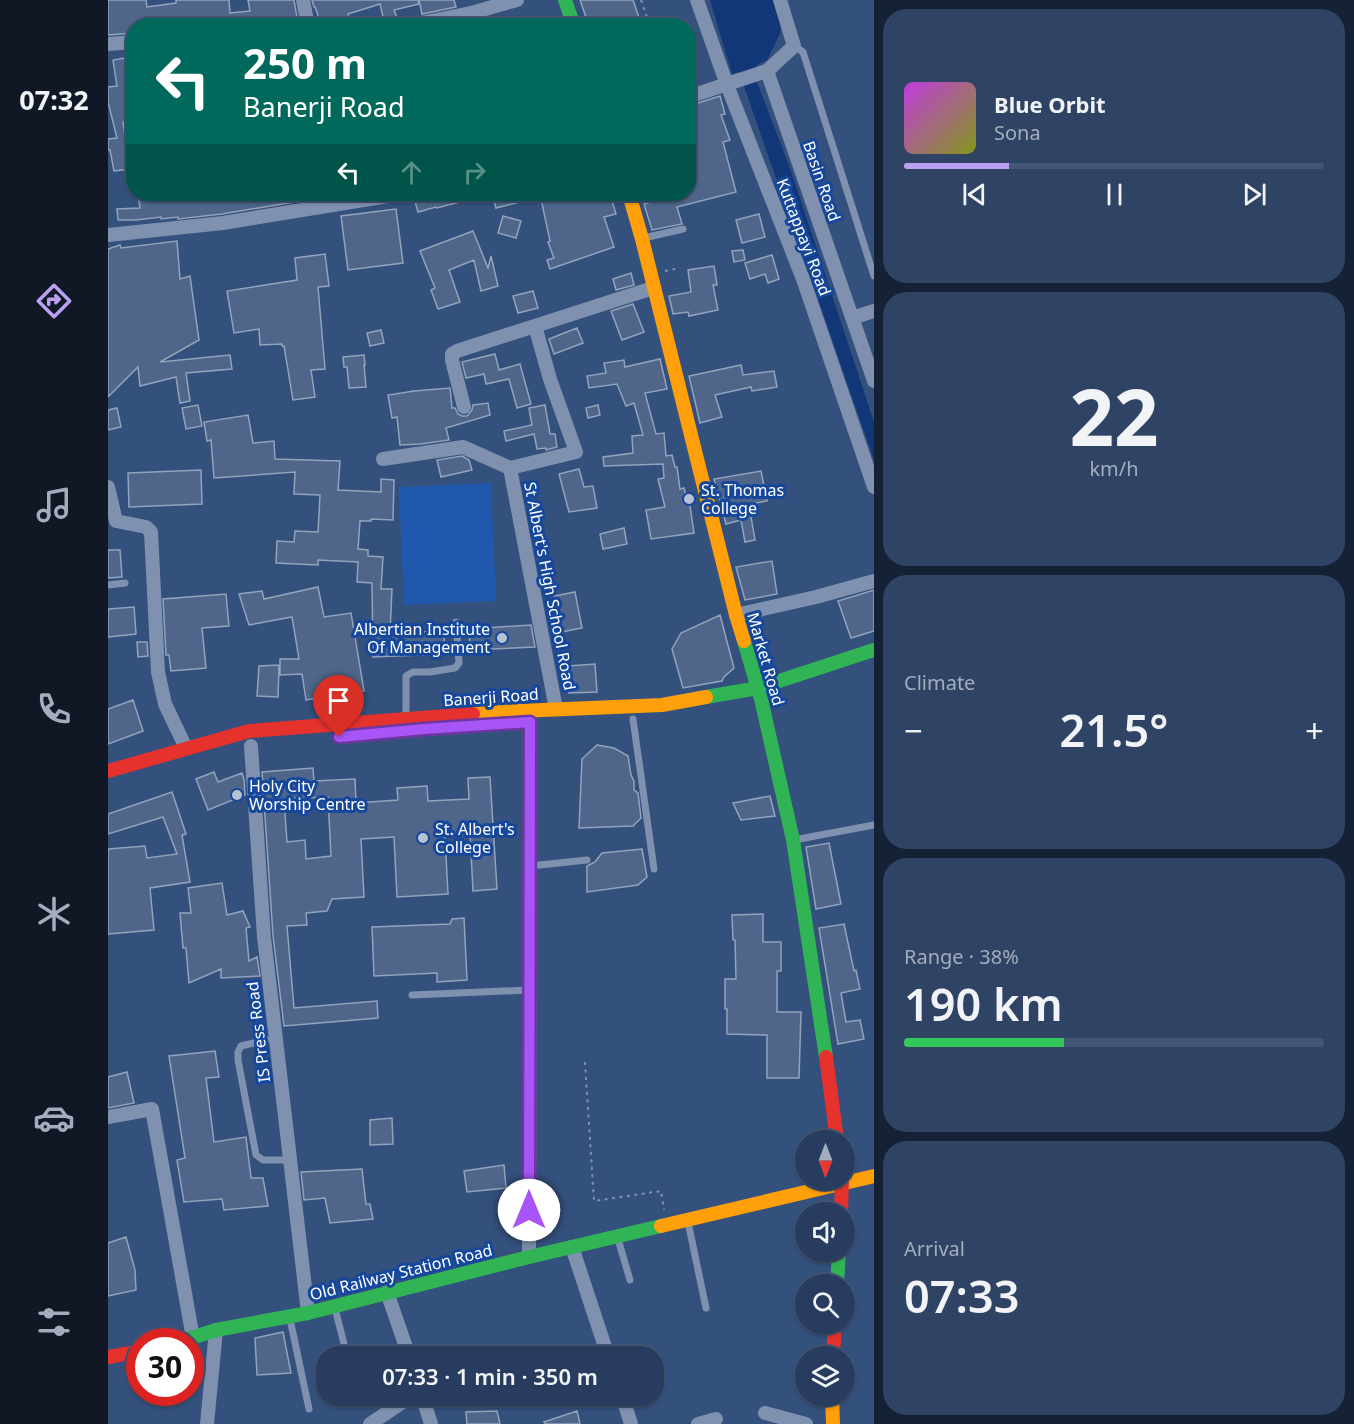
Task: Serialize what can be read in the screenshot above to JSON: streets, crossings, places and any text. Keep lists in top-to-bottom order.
{
  "streets": {
    "street": [
      "Basin Road",
      "Kuttappayi Road",
      "St Albert's High School Road",
      "Market Road",
      "Banerji Road",
      "IS Press Road",
      "Old Railway Station Road"
    ]
  },
  "crossings": [
    ["St Albert's High School Road", "Banerji Road"],
    ["Market Road", "Banerji Road"],
    ["IS Press Road", "Old Railway Station Road"]
  ],
  "places": [
    "St. Thomas College",
    "Albertian Institute Of Management",
    "Holy City Worship Centre",
    "St. Albert's College"
  ],
  "north": "bottom",
  "page": {
    "tabs": "07:32",
    "turn": ["250 m", "Banerji Road"],
    "song": ["Blue Orbit", "Sona"],
    "tile": [
      ["22", "km/h"],
      "Climate",
      ["Range · 38%", "190 km"],
      ["Arrival", "07:33"]
    ],
    "heat": ["−", "21.5°", "+"],
    "limit": "30",
    "trip": "07:33 · 1 min · 350 m"
  }
}
